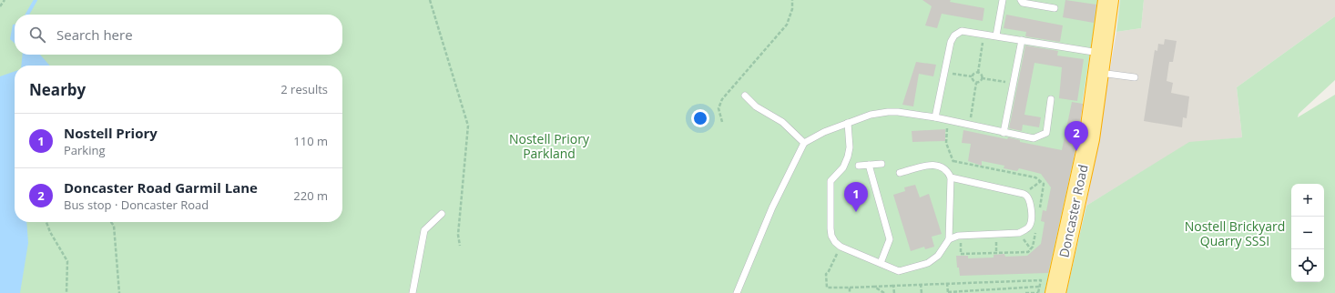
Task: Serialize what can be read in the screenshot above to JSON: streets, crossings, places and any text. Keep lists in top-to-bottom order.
{
  "streets": {
    "highway": ["Doncaster Road"]
  },
  "parks": ["Nostell Priory Parkland", "Nostell Brickyard Quarry SSSI"],
  "page": {
    "search": "Search here",
    "heading": ["Nearby", "2 results"],
    "list": [
      {
        "mark": "1",
        "name": "Nostell Priory",
        "note": "Parking",
        "value": "110 m"
      },
      {
        "mark": "2",
        "name": "Doncaster Road Garmil Lane",
        "note": "Bus stop · Doncaster Road",
        "value": "220 m"
      }
    ],
    "pins": ["2", "1"],
    "map_buttons": ["+", "−"]
  }
}
